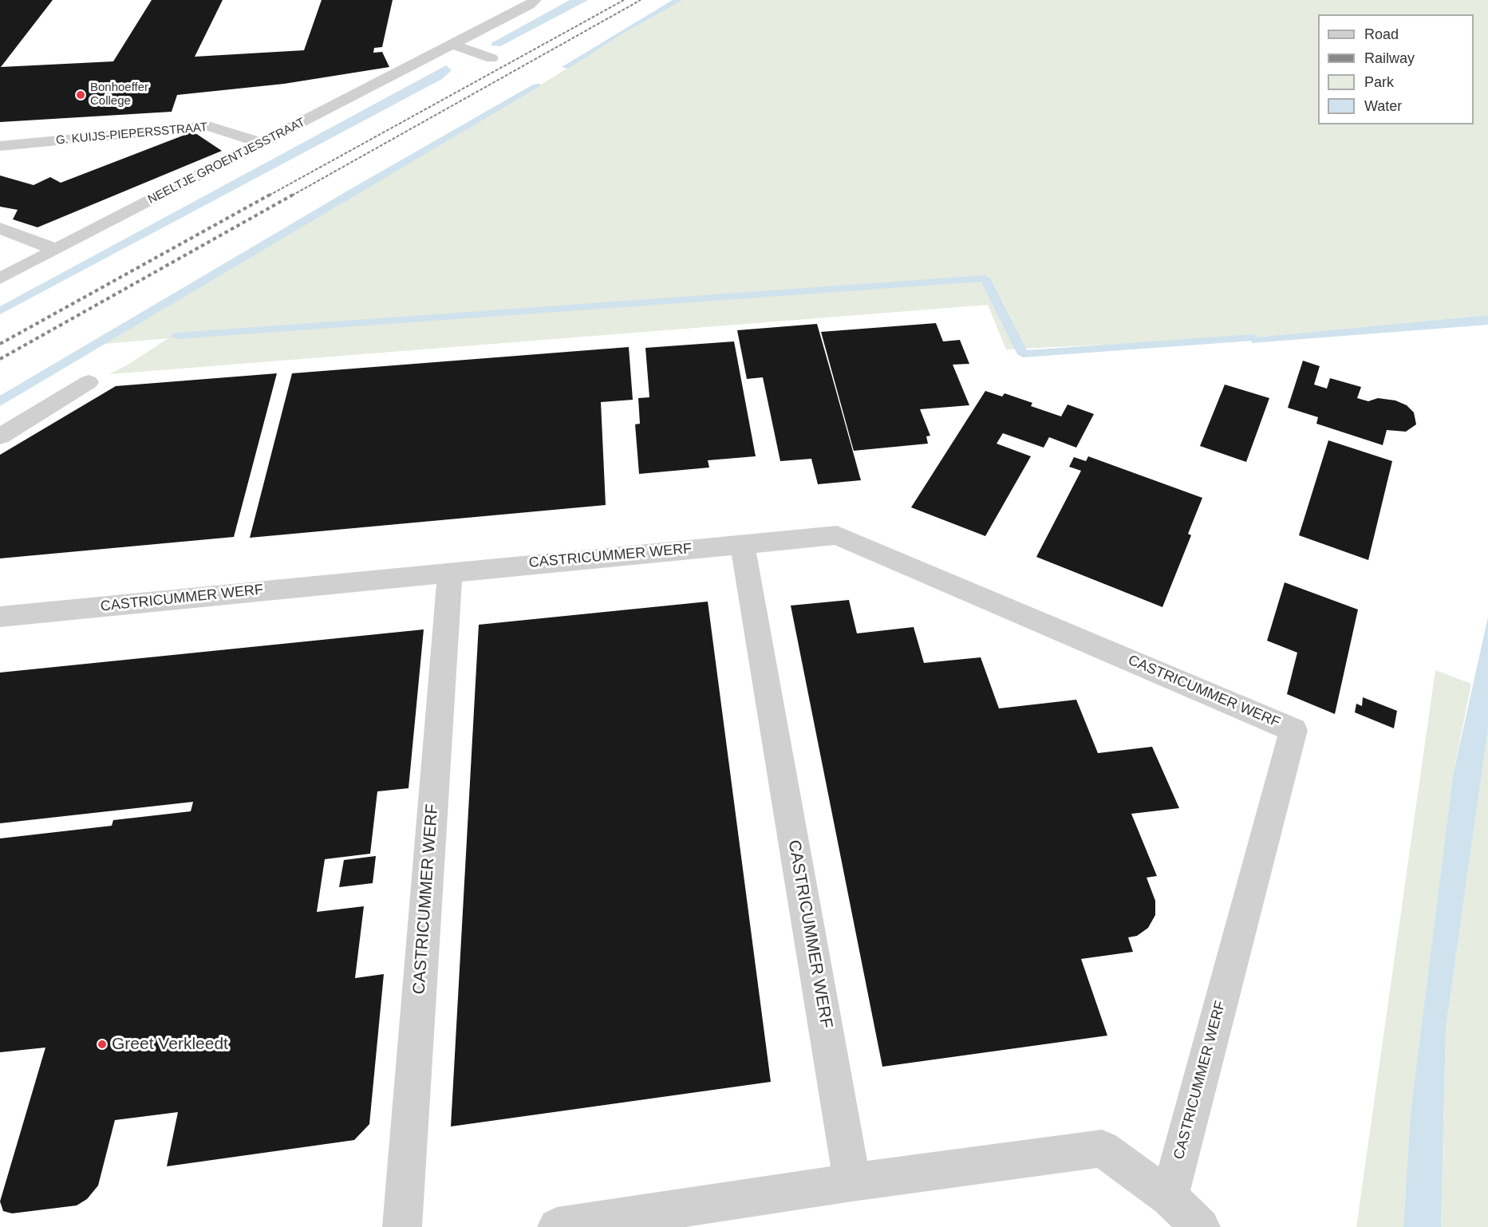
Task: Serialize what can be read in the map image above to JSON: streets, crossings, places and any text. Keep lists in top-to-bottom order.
{
  "streets": {
    "street": ["G. KUIJS-PIEPERSSTRAAT", "NEELTJE GROENTJESSTRAAT", "CASTRICUMMER WERF"]
  },
  "crossings": [
    ["G. KUIJS-PIEPERSSTRAAT", "NEELTJE GROENTJESSTRAAT"]
  ],
  "places": ["Bonhoeffer College", "Greet Verkleedt"],
  "legend": [
    "Road",
    "Railway",
    "Park",
    "Water"
  ]
}
